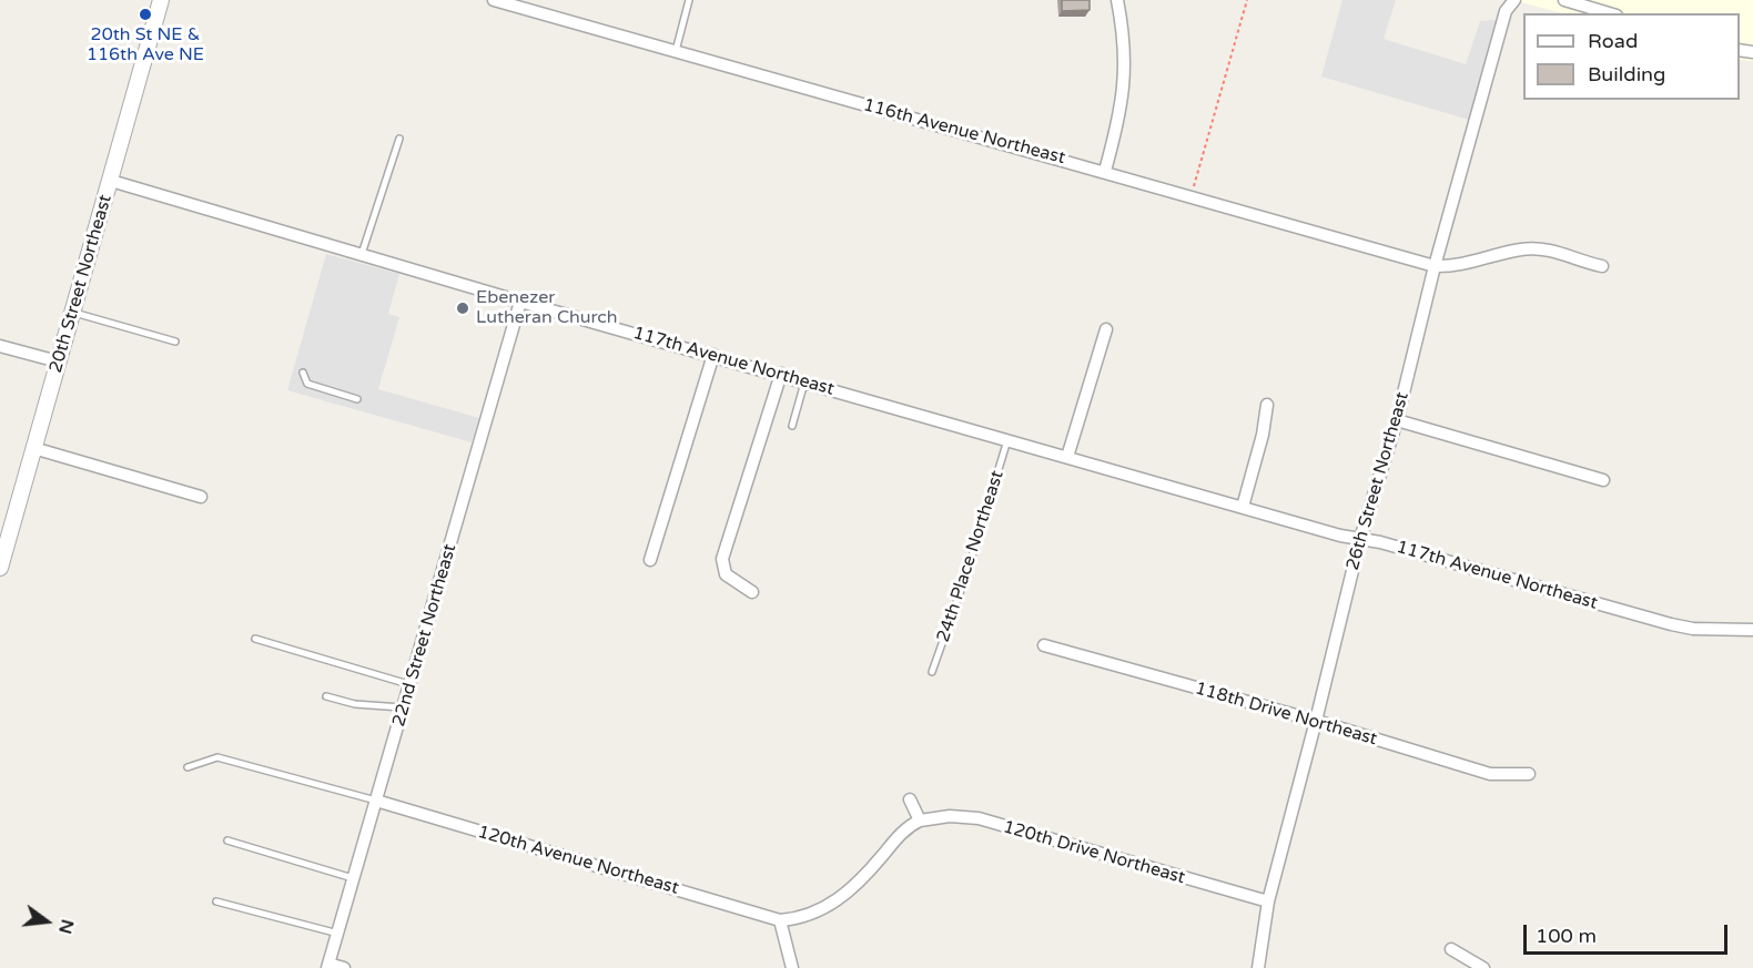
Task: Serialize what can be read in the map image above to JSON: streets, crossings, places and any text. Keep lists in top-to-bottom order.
{
  "streets": {
    "street": [
      "116th Avenue Northeast",
      "20th Street Northeast",
      "117th Avenue Northeast",
      "26th Street Northeast",
      "22nd Street Northeast",
      "118th Drive Northeast",
      "120th Drive Northeast",
      "120th Avenue Northeast"
    ],
    "lane": ["24th Place Northeast"]
  },
  "crossings": [
    ["116th Avenue Northeast", "26th Street Northeast"],
    ["20th Street Northeast", "117th Avenue Northeast"],
    ["117th Avenue Northeast", "26th Street Northeast"],
    ["117th Avenue Northeast", "24th Place Northeast"],
    ["117th Avenue Northeast", "22nd Street Northeast"],
    ["26th Street Northeast", "118th Drive Northeast"],
    ["26th Street Northeast", "120th Drive Northeast"],
    ["22nd Street Northeast", "120th Avenue Northeast"]
  ],
  "places": ["20th St NE & 116th Ave NE", "Ebenezer Lutheran Church"],
  "legend": ["Road", "Building"],
  "scale_bar": "100 m",
  "north": "right"
}
